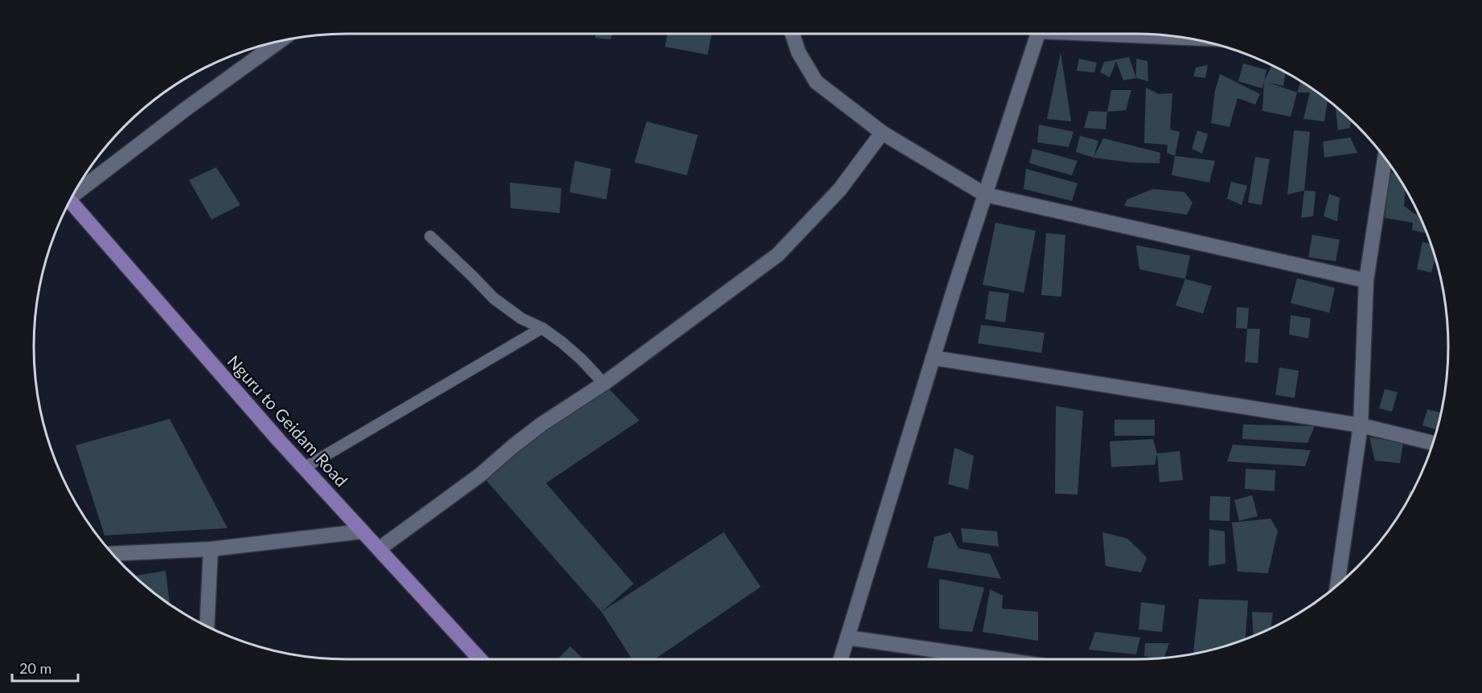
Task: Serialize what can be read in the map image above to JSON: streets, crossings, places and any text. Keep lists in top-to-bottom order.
{
  "streets": {
    "main road": ["Nguru to Geidam Road"]
  },
  "scale_bar": "20 m"
}
